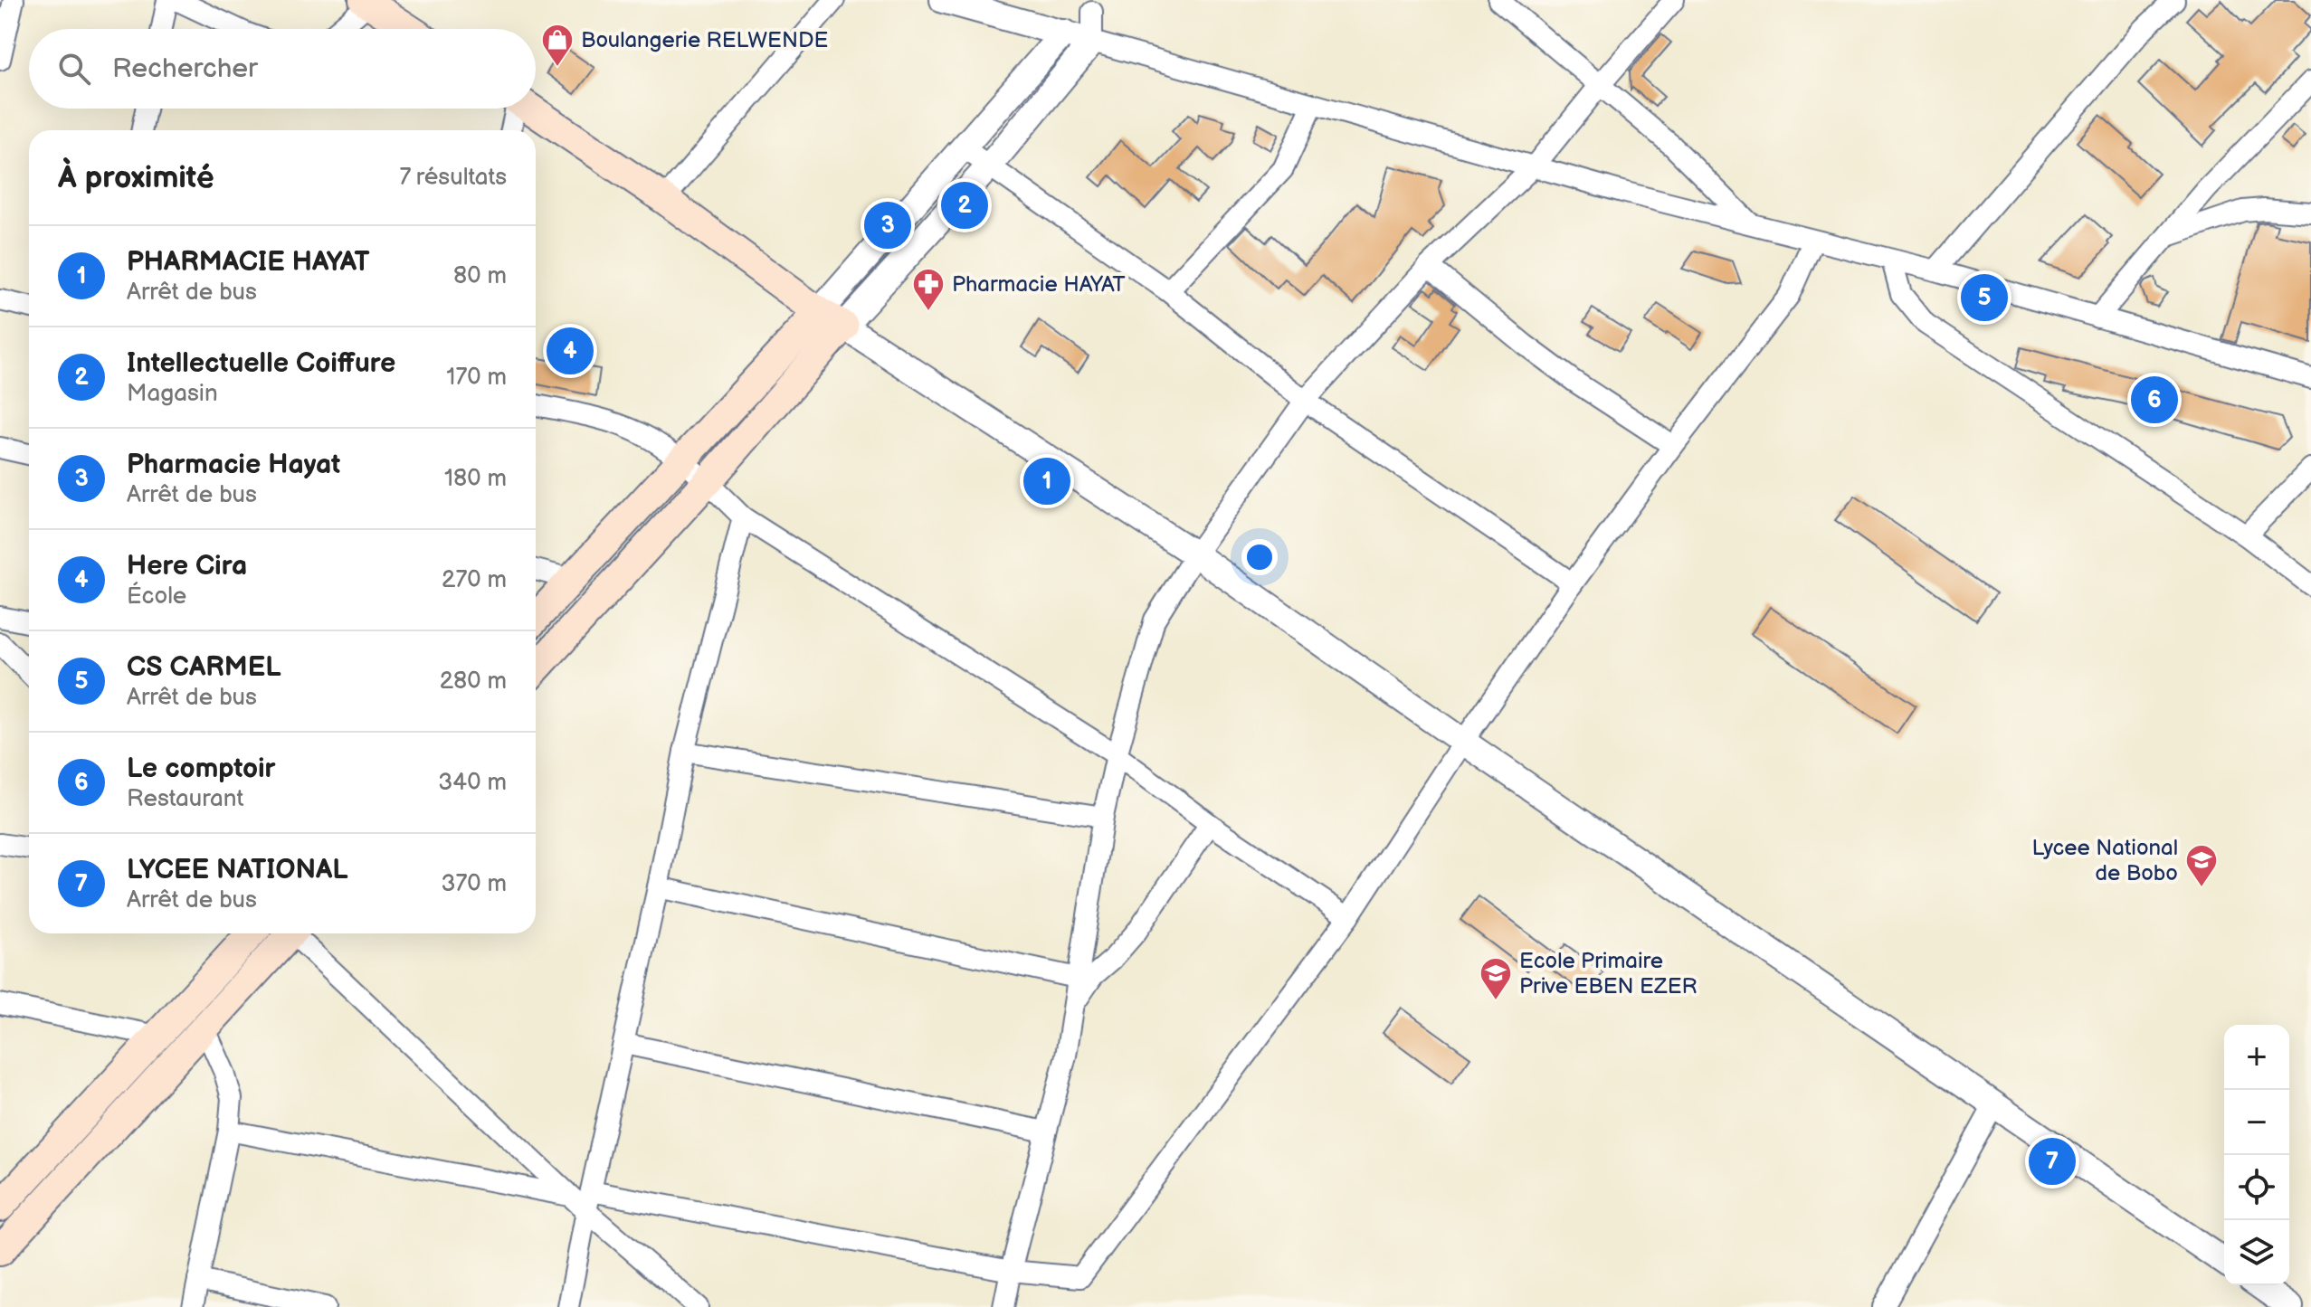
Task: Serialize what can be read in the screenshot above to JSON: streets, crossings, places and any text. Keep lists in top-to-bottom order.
{
  "places": {
    "shop": ["Boulangerie RELWENDE"],
    "pharmacy": ["Pharmacie HAYAT"],
    "school or university": ["Lycee National de Bobo", "Ecole Primaire Prive EBEN EZER"]
  },
  "page": {
    "search": "Rechercher",
    "heading": ["À proximité", "7 résultats"],
    "pins": [
      "2",
      "3",
      "5",
      "4",
      "6",
      "1",
      "7"
    ],
    "list": [
      {
        "mark": "1",
        "name": "PHARMACIE HAYAT",
        "note": "Arrêt de bus",
        "value": "80 m"
      },
      {
        "mark": "2",
        "name": "Intellectuelle Coiffure",
        "note": "Magasin",
        "value": "170 m"
      },
      {
        "mark": "3",
        "name": "Pharmacie Hayat",
        "note": "Arrêt de bus",
        "value": "180 m"
      },
      {
        "mark": "4",
        "name": "Here Cira",
        "note": "École",
        "value": "270 m"
      },
      {
        "mark": "5",
        "name": "CS CARMEL",
        "note": "Arrêt de bus",
        "value": "280 m"
      },
      {
        "mark": "6",
        "name": "Le comptoir",
        "note": "Restaurant",
        "value": "340 m"
      },
      {
        "mark": "7",
        "name": "LYCEE NATIONAL",
        "note": "Arrêt de bus",
        "value": "370 m"
      }
    ],
    "map_buttons": ["+", "−"]
  }
}
